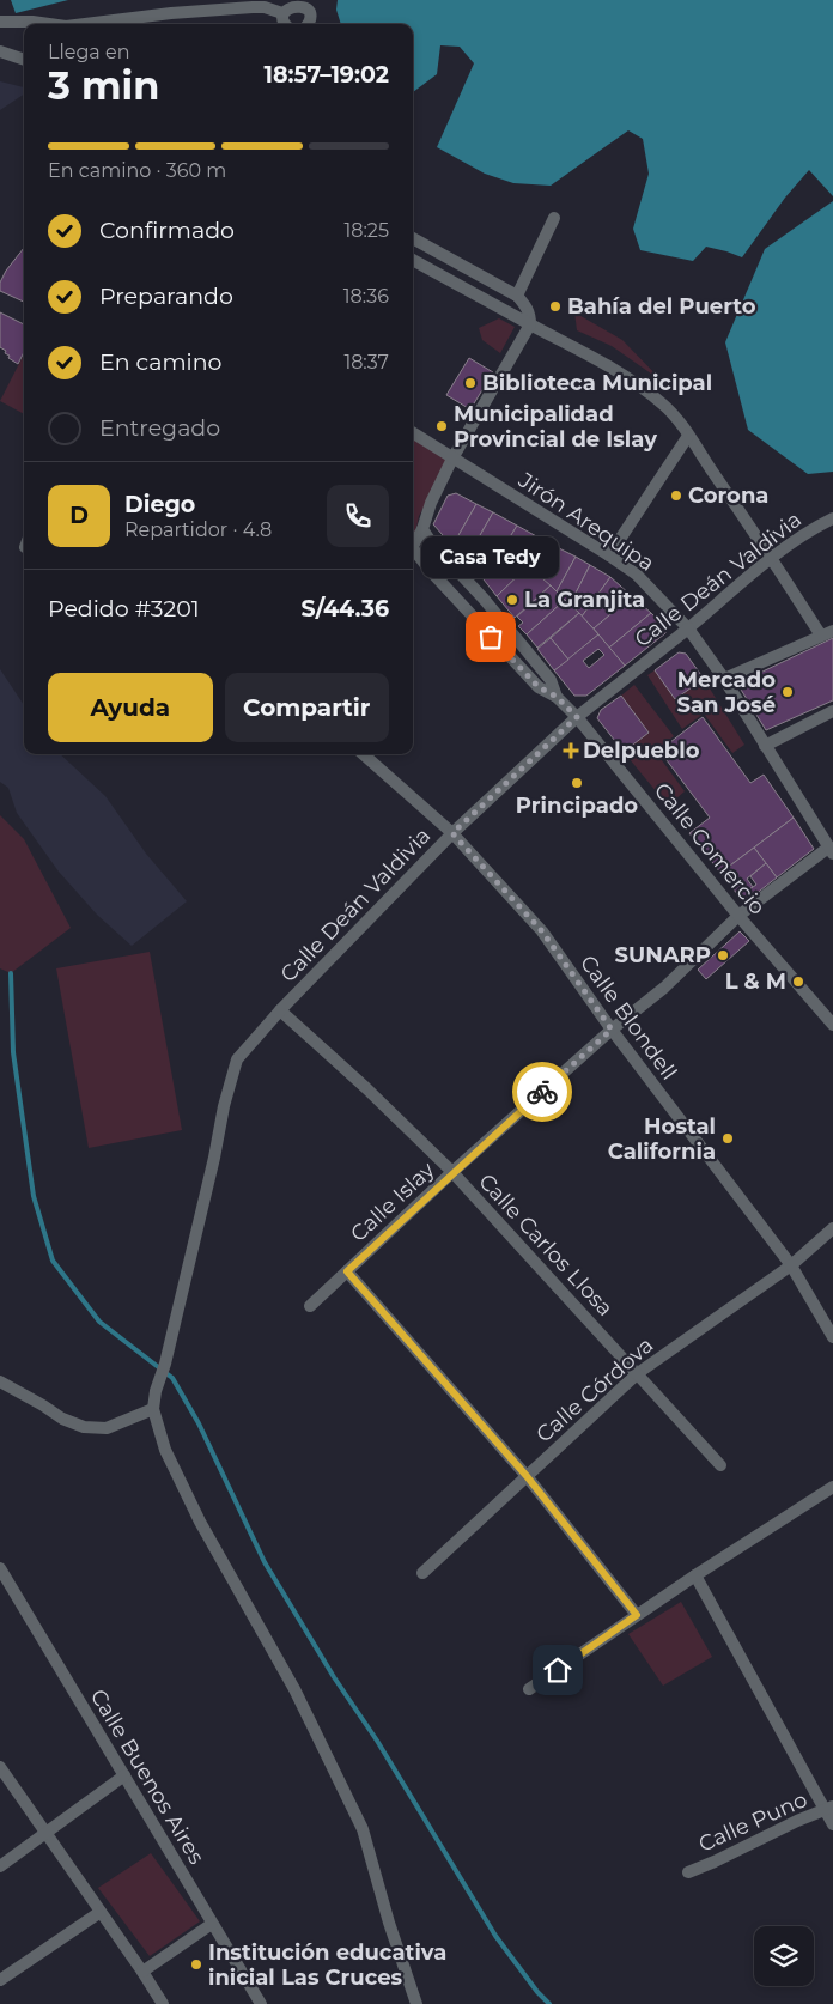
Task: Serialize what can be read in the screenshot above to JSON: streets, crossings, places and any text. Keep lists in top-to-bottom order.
{
  "streets": {
    "street": [
      "Jirón Arequipa",
      "Calle Deán Valdivia",
      "Calle Comercio",
      "Calle Blondell",
      "Calle Islay",
      "Calle Carlos Llosa",
      "Calle Córdova",
      "Calle Buenos Aires",
      "Calle Puno"
    ]
  },
  "crossings": [
    ["Jirón Arequipa", "Calle Deán Valdivia"],
    ["Jirón Arequipa", "Calle Islay"],
    ["Calle Deán Valdivia", "Calle Comercio"],
    ["Calle Deán Valdivia", "Calle Blondell"],
    ["Calle Deán Valdivia", "Calle Carlos Llosa"],
    ["Calle Comercio", "Calle Islay"],
    ["Calle Blondell", "Calle Islay"],
    ["Calle Blondell", "Calle Córdova"],
    ["Calle Islay", "Calle Carlos Llosa"],
    ["Calle Carlos Llosa", "Calle Córdova"]
  ],
  "places": {
    "other": [
      "Bahía del Puerto",
      "Biblioteca Municipal",
      "Municipalidad Provincial de Islay",
      "Corona",
      "La Granjita",
      "Casa Tedy",
      "Mercado San José",
      "Principado",
      "SUNARP",
      "L & M",
      "Hostal California",
      "Institución educativa inicial Las Cruces"
    ],
    "health": ["Delpueblo"]
  },
  "page": {
    "heading": ["3 min", "Llega en", "18:57–19:02"],
    "panel": [
      "Diego",
      "Repartidor · 4.8",
      "Pedido #3201",
      "S/44.36"
    ],
    "bar": "En camino · 360 m",
    "list": [
      ["Confirmado", "18:25"],
      ["Preparando", "18:36"],
      ["En camino", "18:37"],
      "Entregado"
    ],
    "round": "D",
    "bubble": "Casa Tedy",
    "buttons": ["Ayuda", "Compartir"]
  }
}
